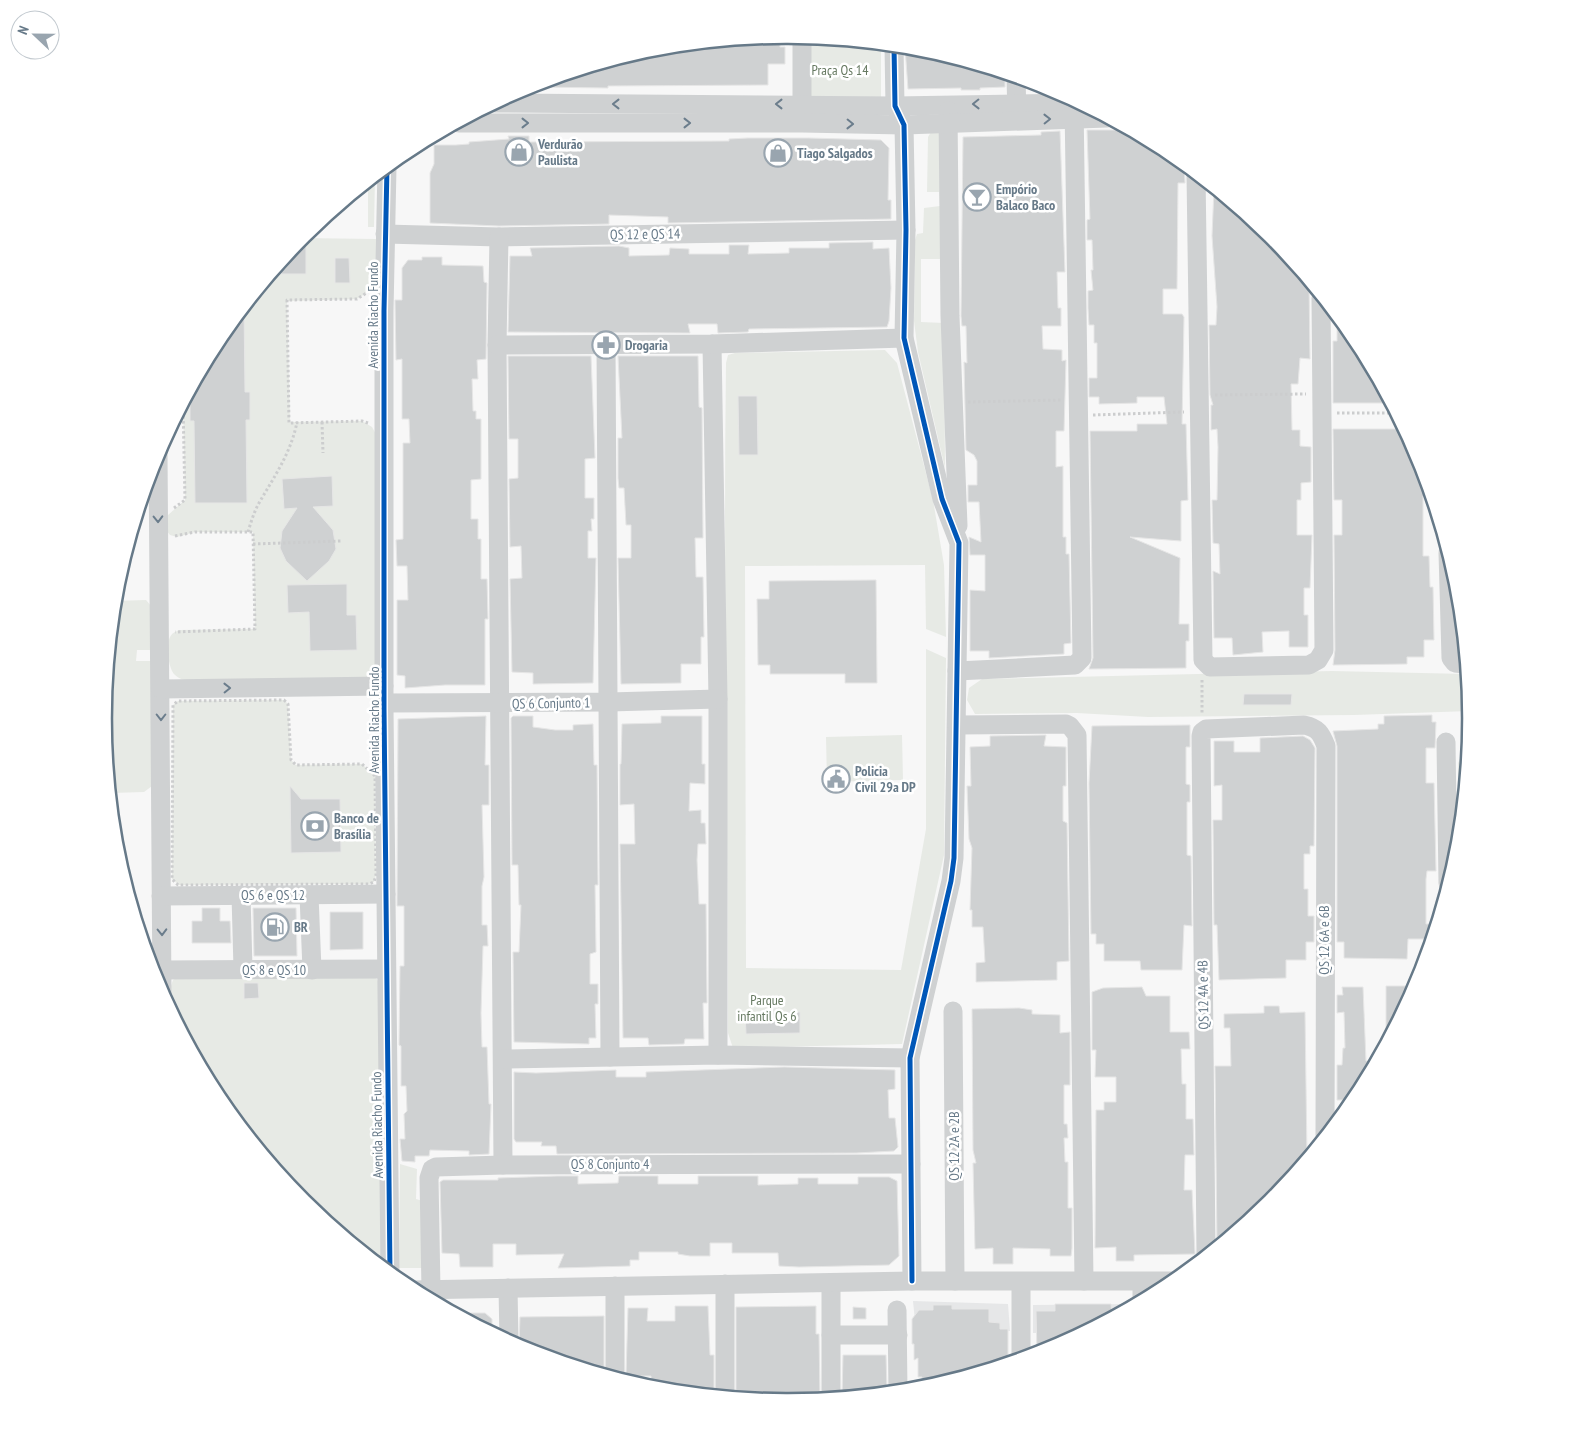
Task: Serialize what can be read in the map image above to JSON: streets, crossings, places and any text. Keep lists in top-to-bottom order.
{
  "streets": {
    "street": [
      "QS 12 e QS 14",
      "Avenida Riacho Fundo",
      "QS 6 Conjunto 1",
      "QS 6 e QS 12",
      "QS 12 6A e 6B",
      "QS 8 e QS 10",
      "QS 12 4A e 4B",
      "QS 12 2A e 2B",
      "QS 8 Conjunto 4"
    ]
  },
  "crossings": [
    ["QS 12 e QS 14", "Avenida Riacho Fundo"],
    ["Avenida Riacho Fundo", "QS 6 Conjunto 1"],
    ["Avenida Riacho Fundo", "QS 6 e QS 12"],
    ["Avenida Riacho Fundo", "QS 8 e QS 10"],
    ["QS 12 6A e 6B", "QS 12 4A e 4B"]
  ],
  "one_way": ["QS 6 Conjunto 1"],
  "parks": ["Praça Qs 14", "Parque infantil Qs 6"],
  "places": {
    "shop": ["Verdurão Paulista", "Tiago Salgados"],
    "bar": ["Empório Balaco Baco"],
    "pharmacy": ["Drogaria"],
    "public building": ["Policia Civil 29a DP"],
    "bank": ["Banco de Brasília"],
    "fuel station": ["BR"]
  },
  "north": "left"
}
